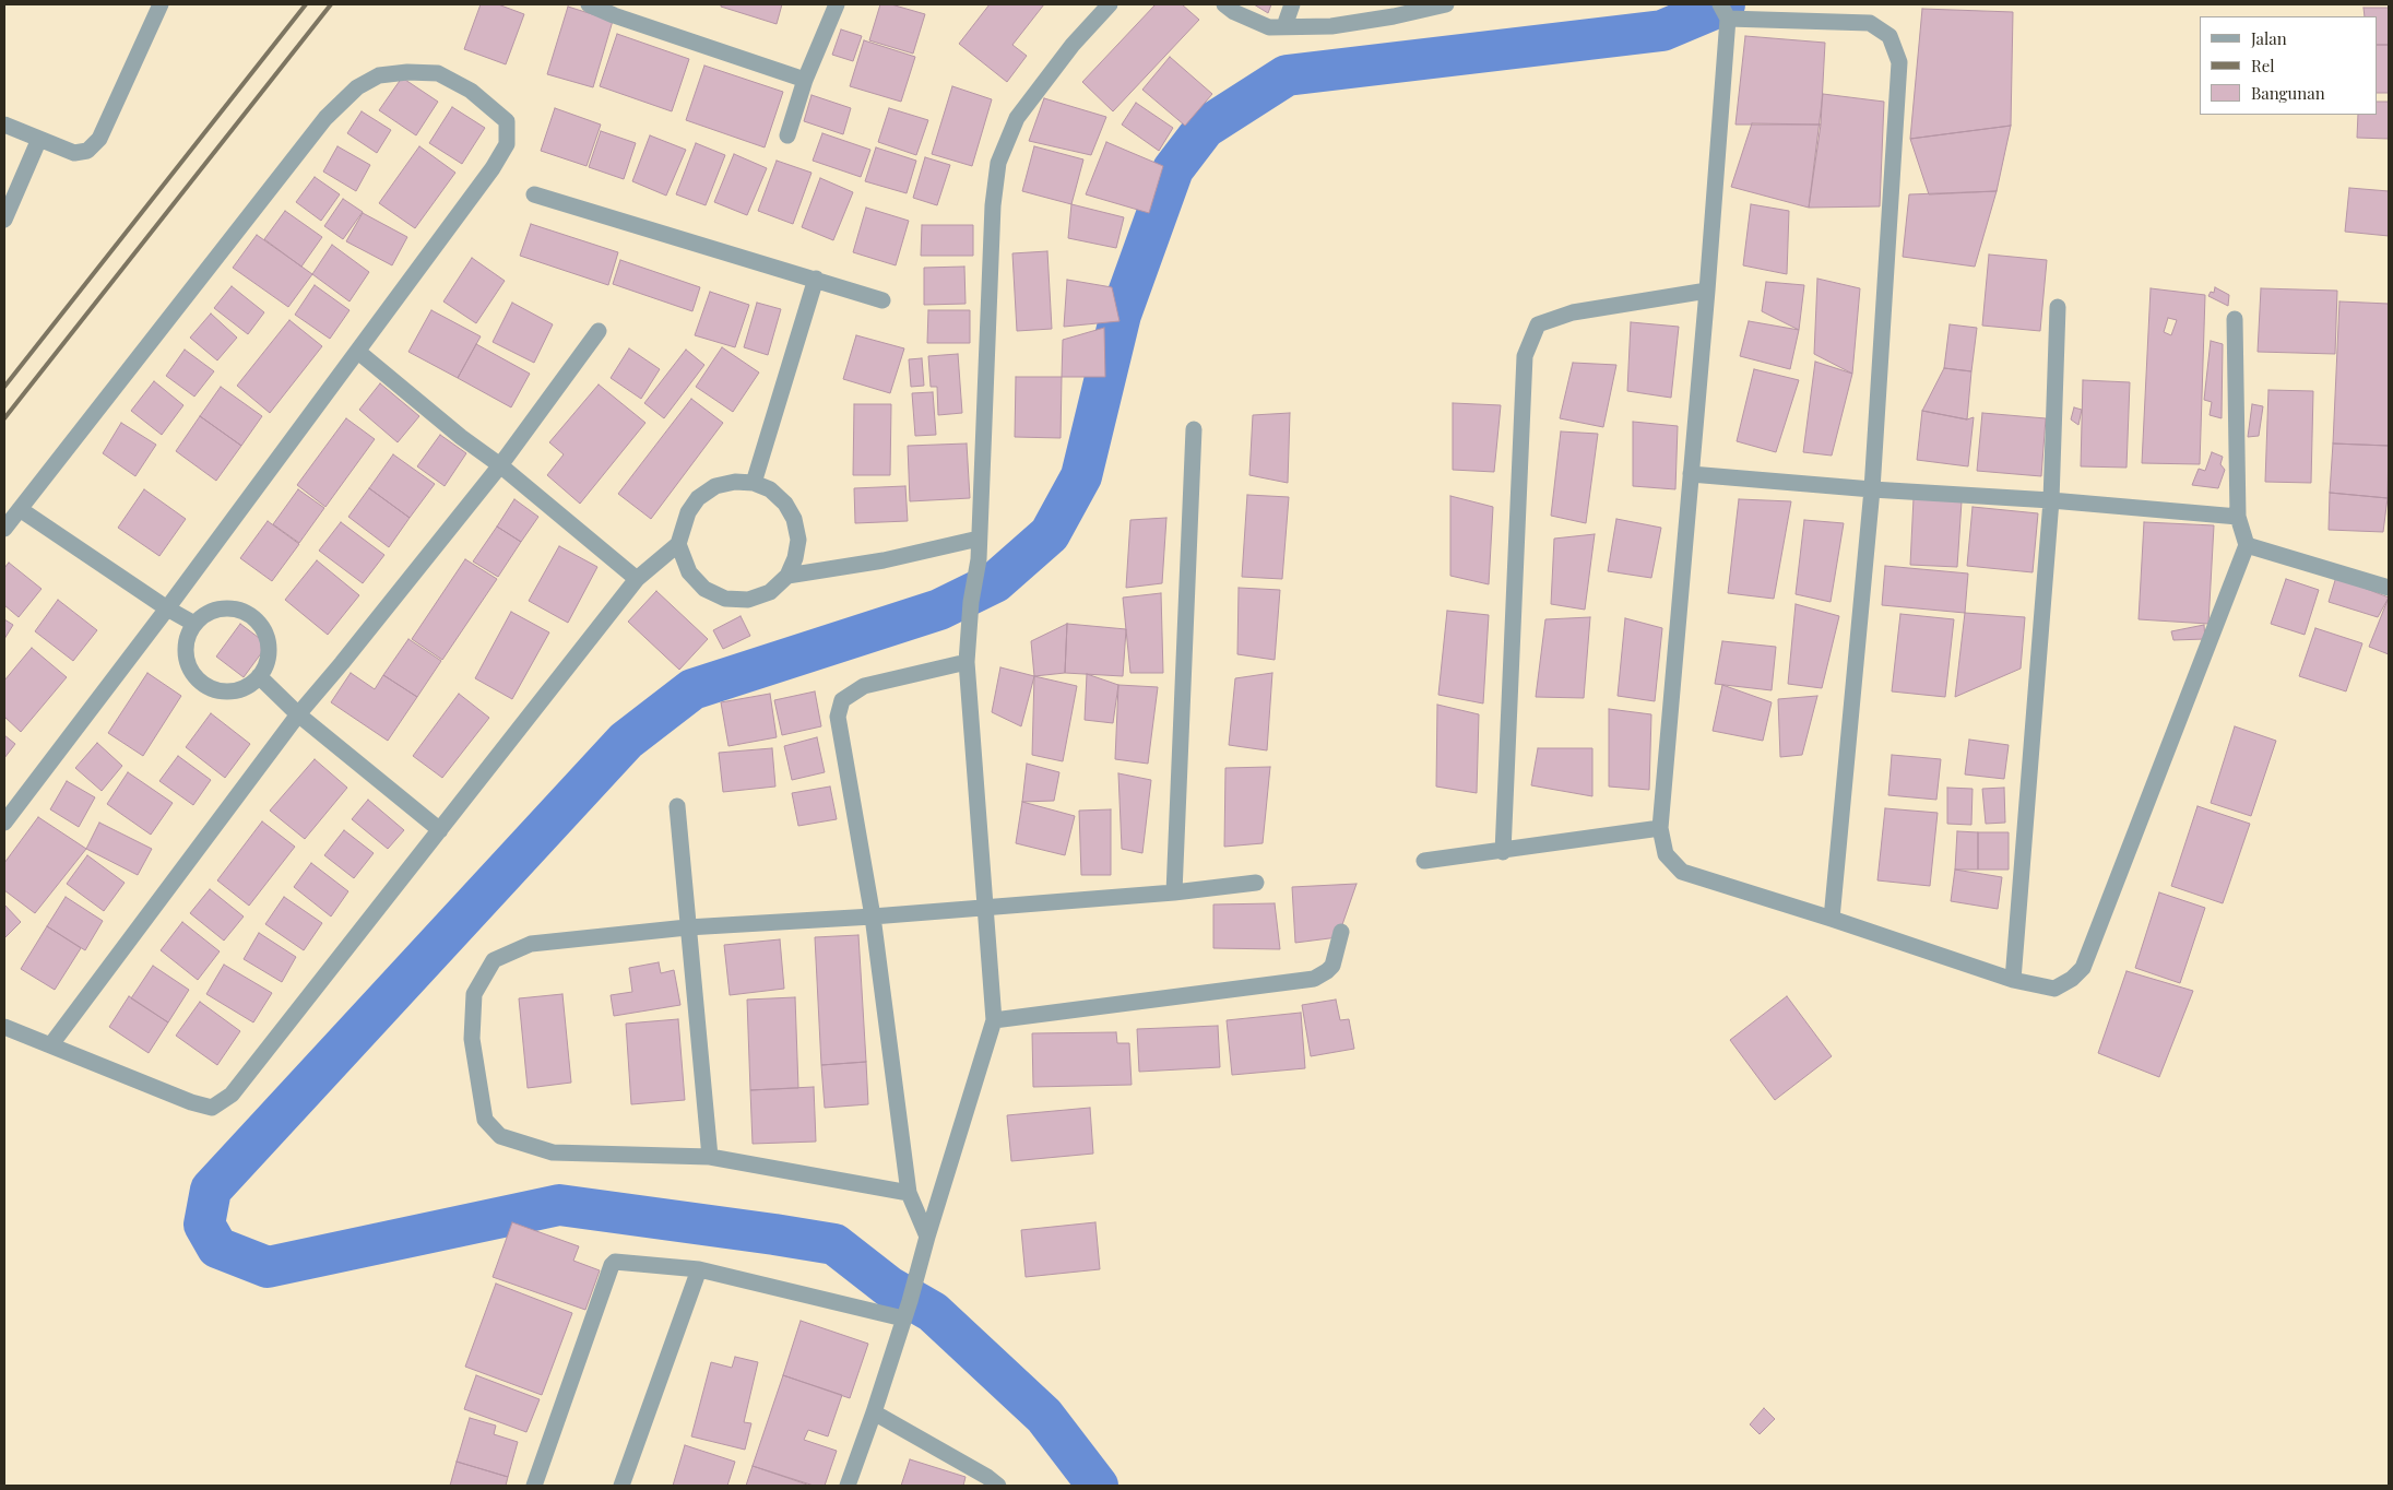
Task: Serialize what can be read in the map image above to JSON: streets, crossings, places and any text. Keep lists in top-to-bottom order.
{
  "legend": ["Jalan", "Rel", "Bangunan"]
}
